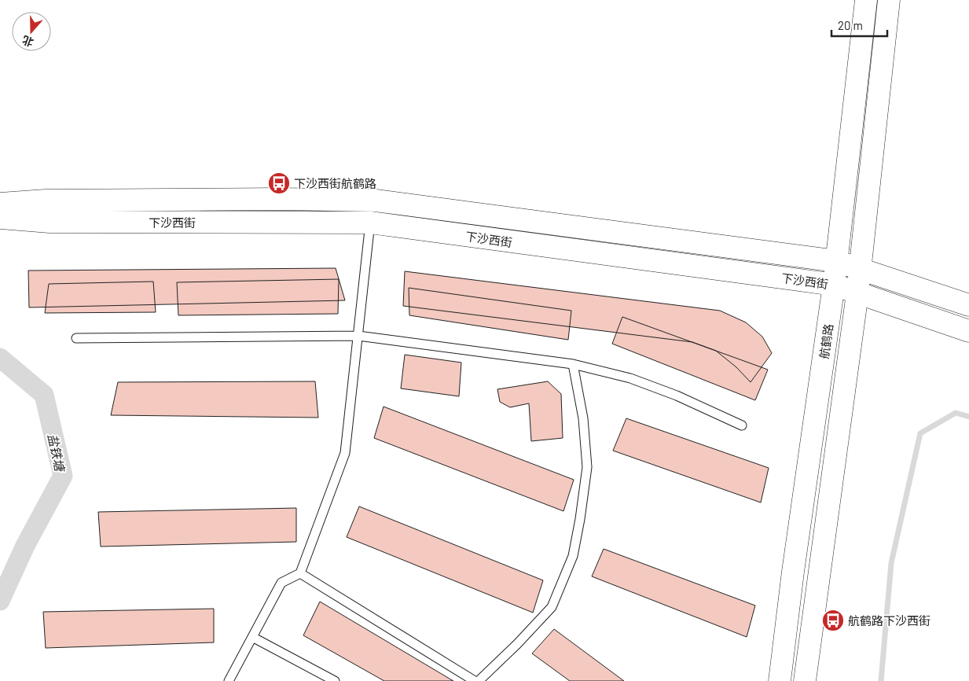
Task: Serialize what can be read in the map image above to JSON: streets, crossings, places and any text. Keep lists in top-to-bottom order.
{
  "streets": {
    "street": ["下沙西街", "航鹤路"]
  },
  "crossings": [
    ["下沙西街", "航鹤路"]
  ],
  "water": ["盐铁塘"],
  "places": {
    "bus stop": ["下沙西街航鹤路", "航鹤路下沙西街"]
  },
  "scale_bar": "20 m",
  "north": "bottom"
}
